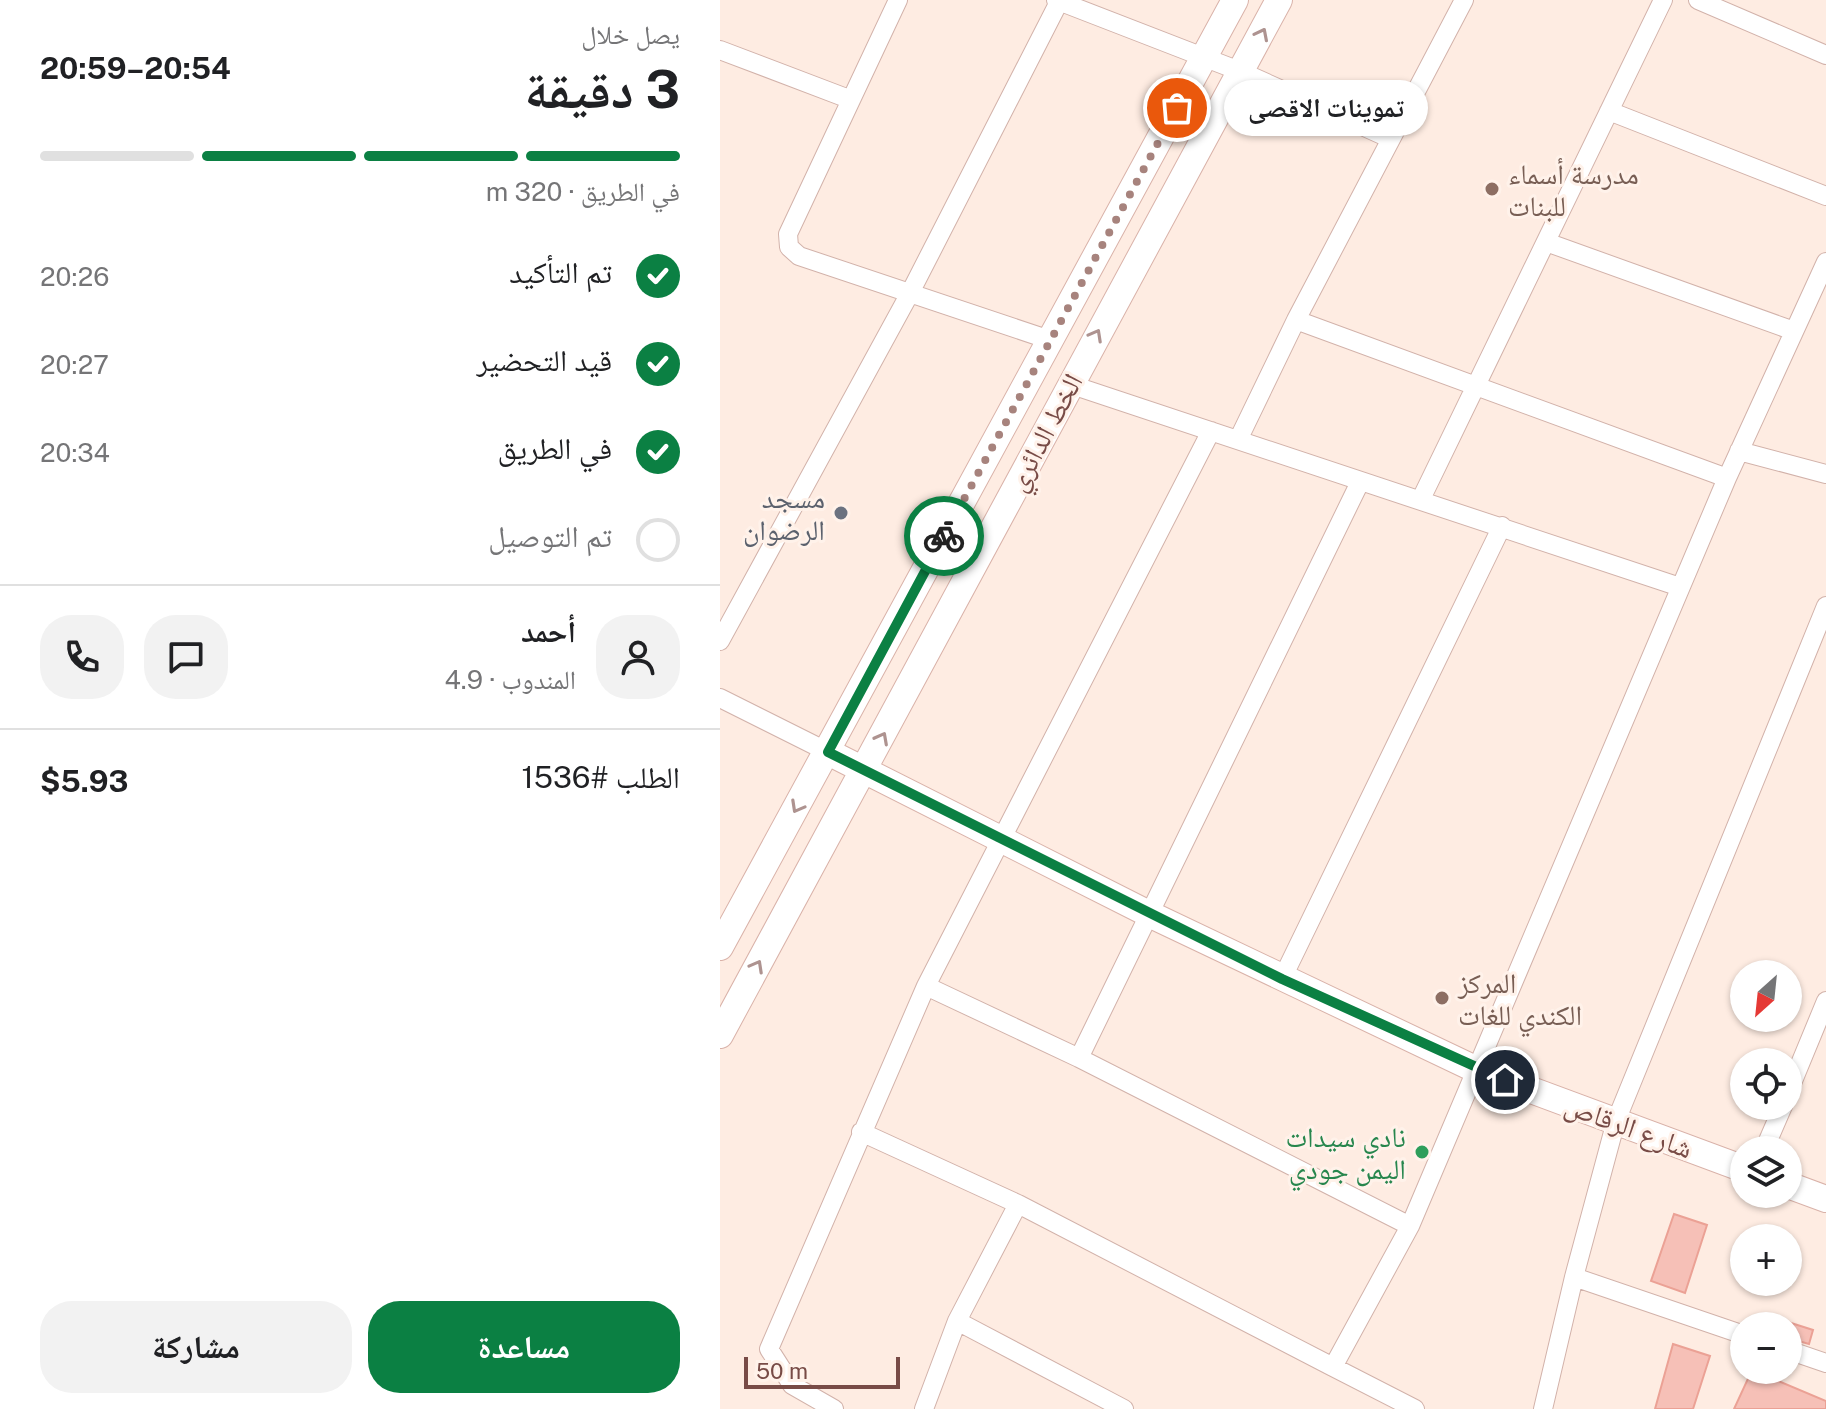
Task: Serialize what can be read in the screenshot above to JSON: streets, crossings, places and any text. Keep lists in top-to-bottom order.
{
  "streets": {
    "main road": ["الخط الدائري", "شارع الرقاص"]
  },
  "crossings": [
    ["الخط الدائري", "شارع الرقاص"]
  ],
  "places": [
    "تموينات الاقصى",
    "مدرسة أسماء للبنات",
    "مسجد الرضوان",
    "المركز الكندي للغات",
    "نادي سيدات اليمن جودي"
  ],
  "scale_bar": "50 m",
  "north": "bottom left",
  "page": {
    "heading": ["3 دقيقة", "يصل خلال", "20:54–20:59"],
    "panel": [
      "أحمد",
      "المندوب · 4.9",
      "الطلب #1536",
      "$5.93"
    ],
    "bubble": "تموينات الاقصى",
    "bar": "في الطريق · 320 m",
    "list": [
      ["تم التأكيد", "20:26"],
      ["قيد التحضير", "20:27"],
      ["في الطريق", "20:34"],
      "تم التوصيل"
    ],
    "map_buttons": ["+", "−"],
    "buttons": ["مساعدة", "مشاركة"],
    "scale": "50 m"
  }
}
